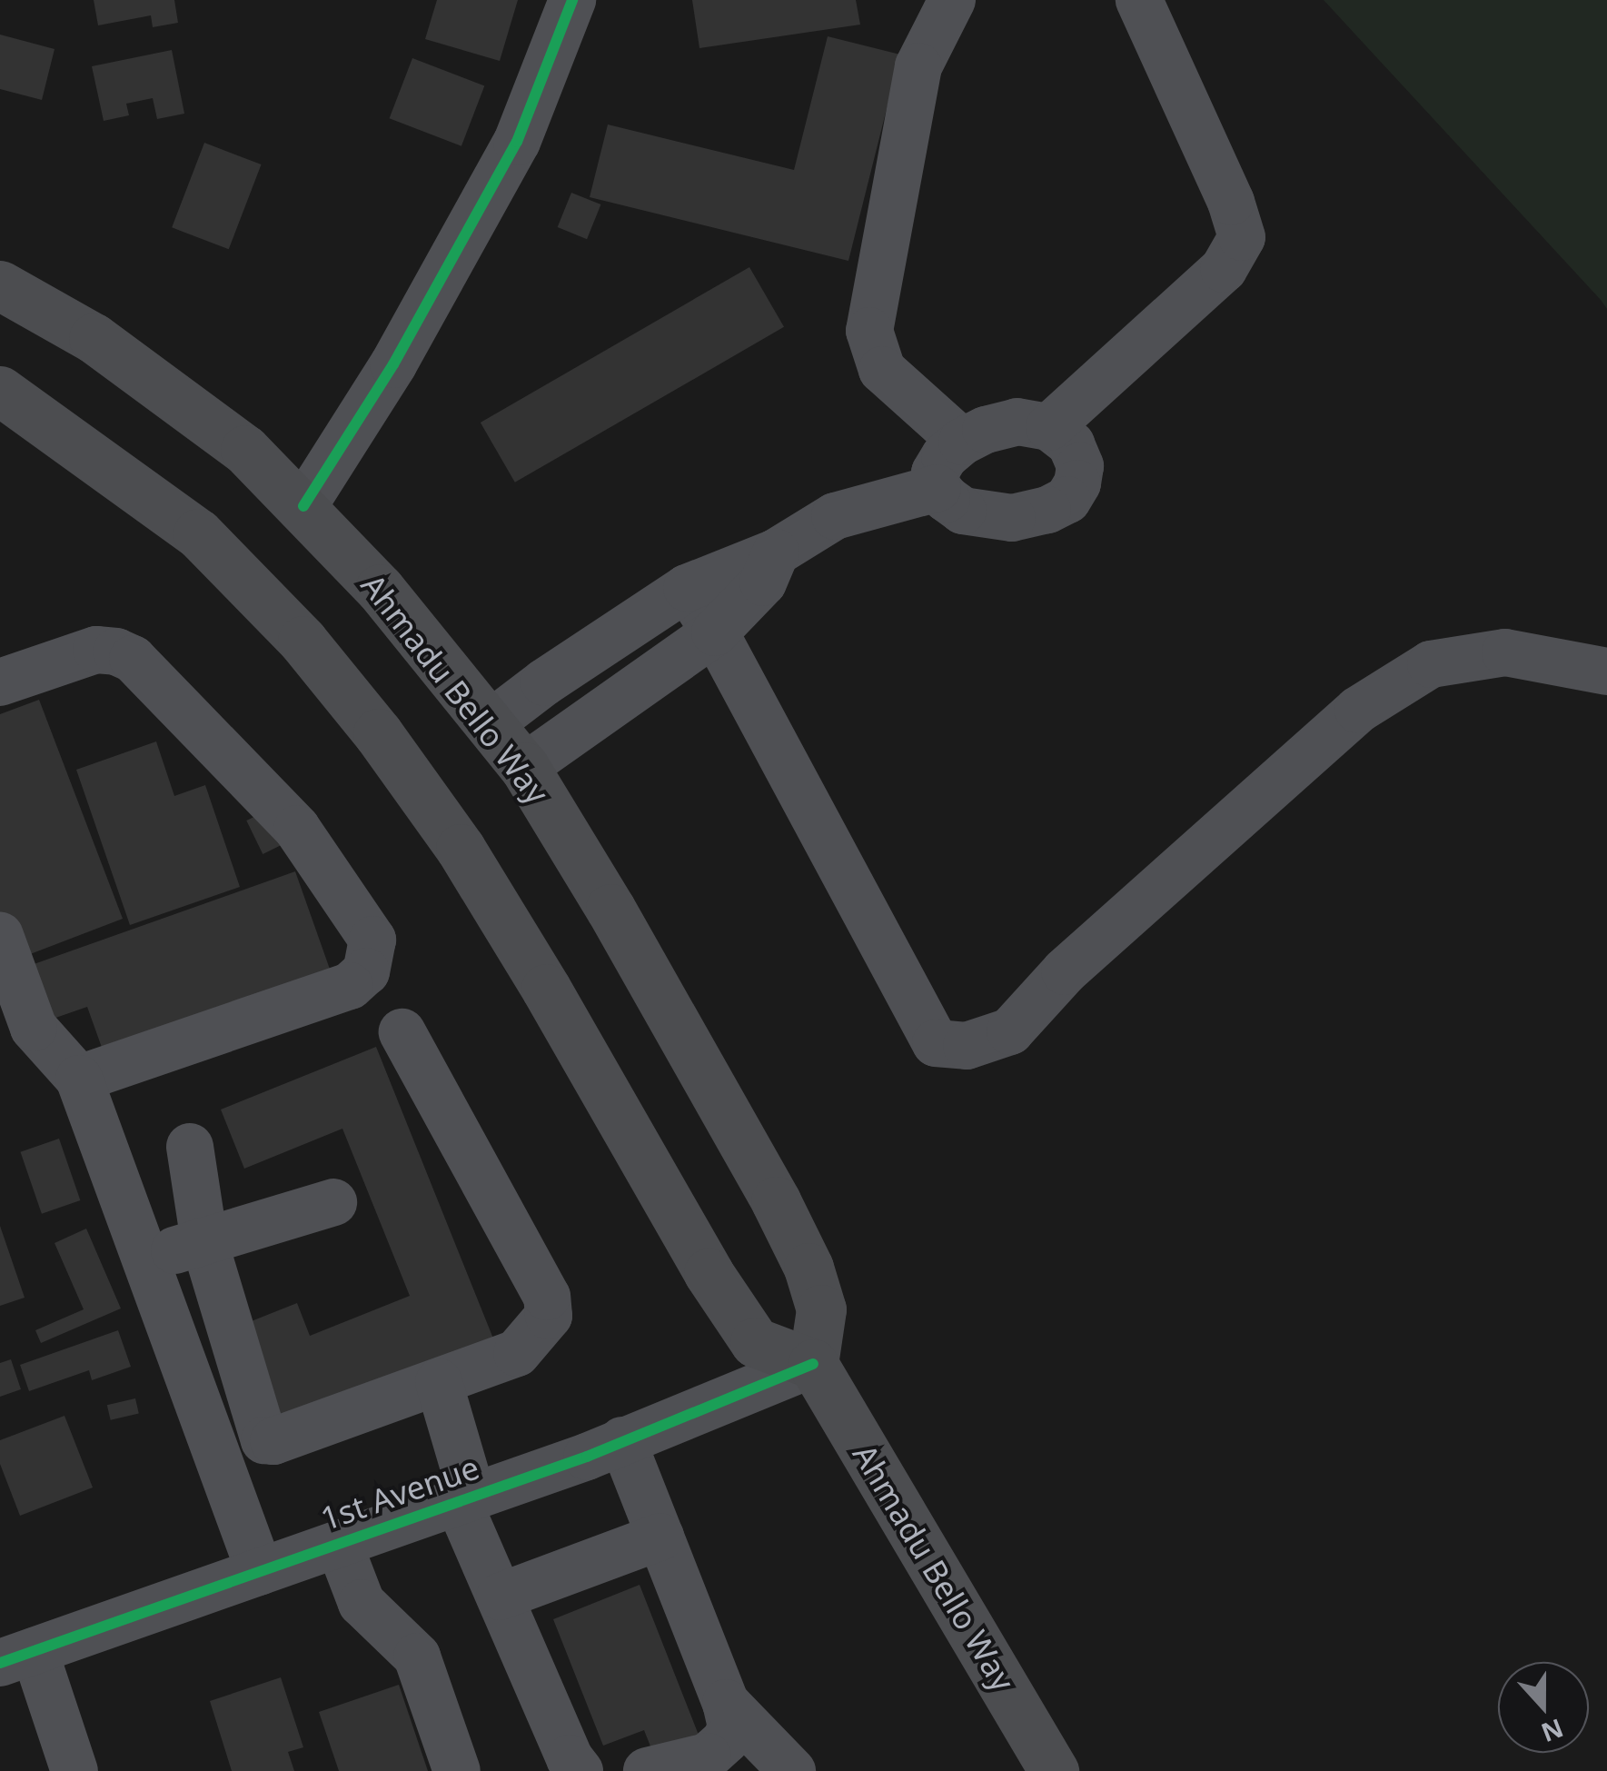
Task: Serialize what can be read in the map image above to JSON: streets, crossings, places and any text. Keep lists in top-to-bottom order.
{
  "streets": {
    "main road": ["Ahmadu Bello Way"],
    "street": ["1st Avenue"]
  },
  "crossings": [
    ["Ahmadu Bello Way", "1st Avenue"]
  ],
  "north": "bottom"
}
